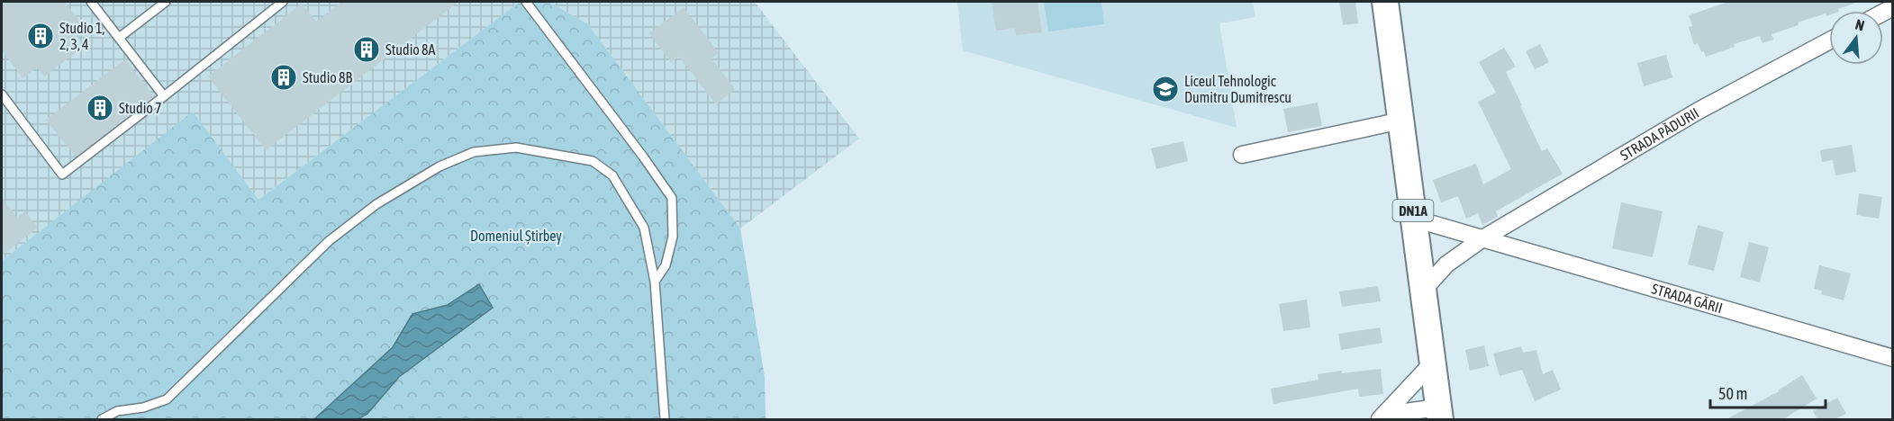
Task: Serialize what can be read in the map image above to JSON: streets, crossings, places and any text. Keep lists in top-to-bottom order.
{
  "streets": {
    "main road": ["DN1A"],
    "street": ["STRADA PĂDURII", "STRADA GĂRII"]
  },
  "crossings": [
    ["STRADA PĂDURII", "DN1A"],
    ["STRADA PĂDURII", "STRADA GĂRII"],
    ["DN1A", "STRADA GĂRII"]
  ],
  "parks": ["Domeniul Știrbey"],
  "places": {
    "building": [
      "Studio 1, 2, 3, 4",
      "Studio 8A",
      "Studio 8B",
      "Studio 7"
    ],
    "school or university": ["Liceul Tehnologic Dumitru Dumitrescu"]
  },
  "scale_bar": "50 m",
  "north": "top"
}
